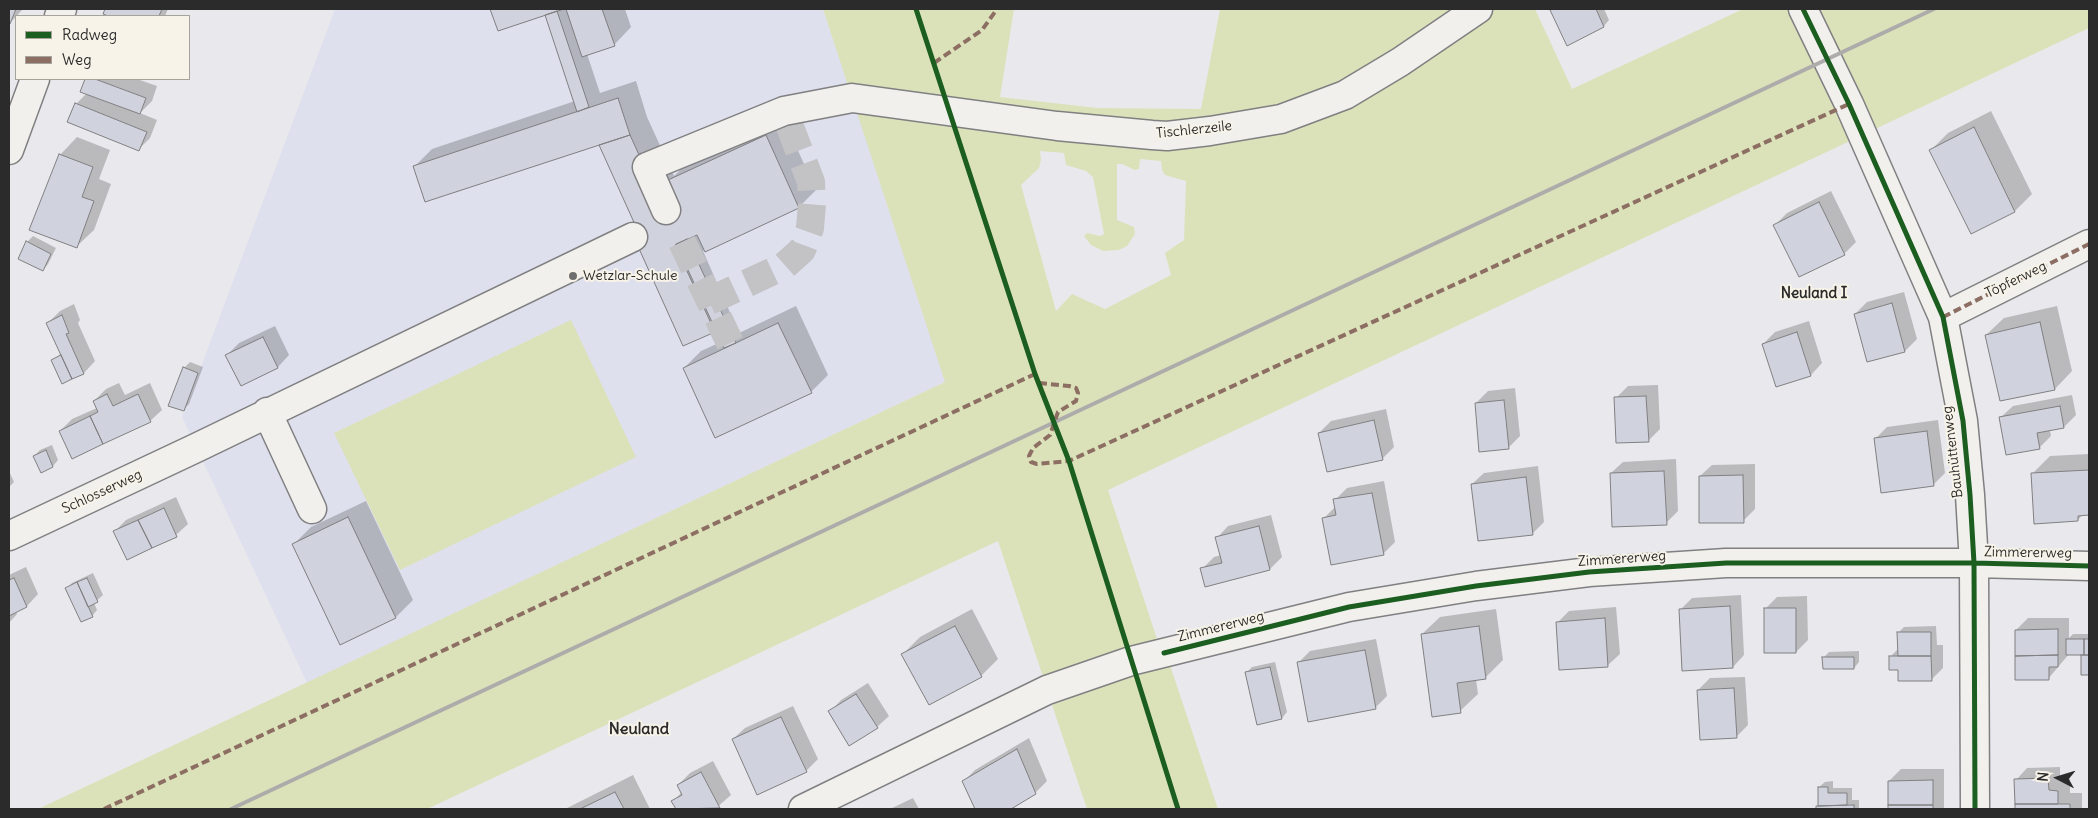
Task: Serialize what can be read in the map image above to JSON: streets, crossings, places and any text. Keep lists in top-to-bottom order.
{
  "streets": {
    "street": [
      "Tischlerzeile",
      "Töpferweg",
      "Bauhüttenweg",
      "Schlosserweg",
      "Zimmererweg"
    ]
  },
  "crossings": [
    ["Töpferweg", "Bauhüttenweg"],
    ["Bauhüttenweg", "Zimmererweg"]
  ],
  "districts": ["Neuland I", "Neuland"],
  "places": ["Wetzlar-Schule"],
  "legend": ["Radweg", "Weg"],
  "north": "left"
}
